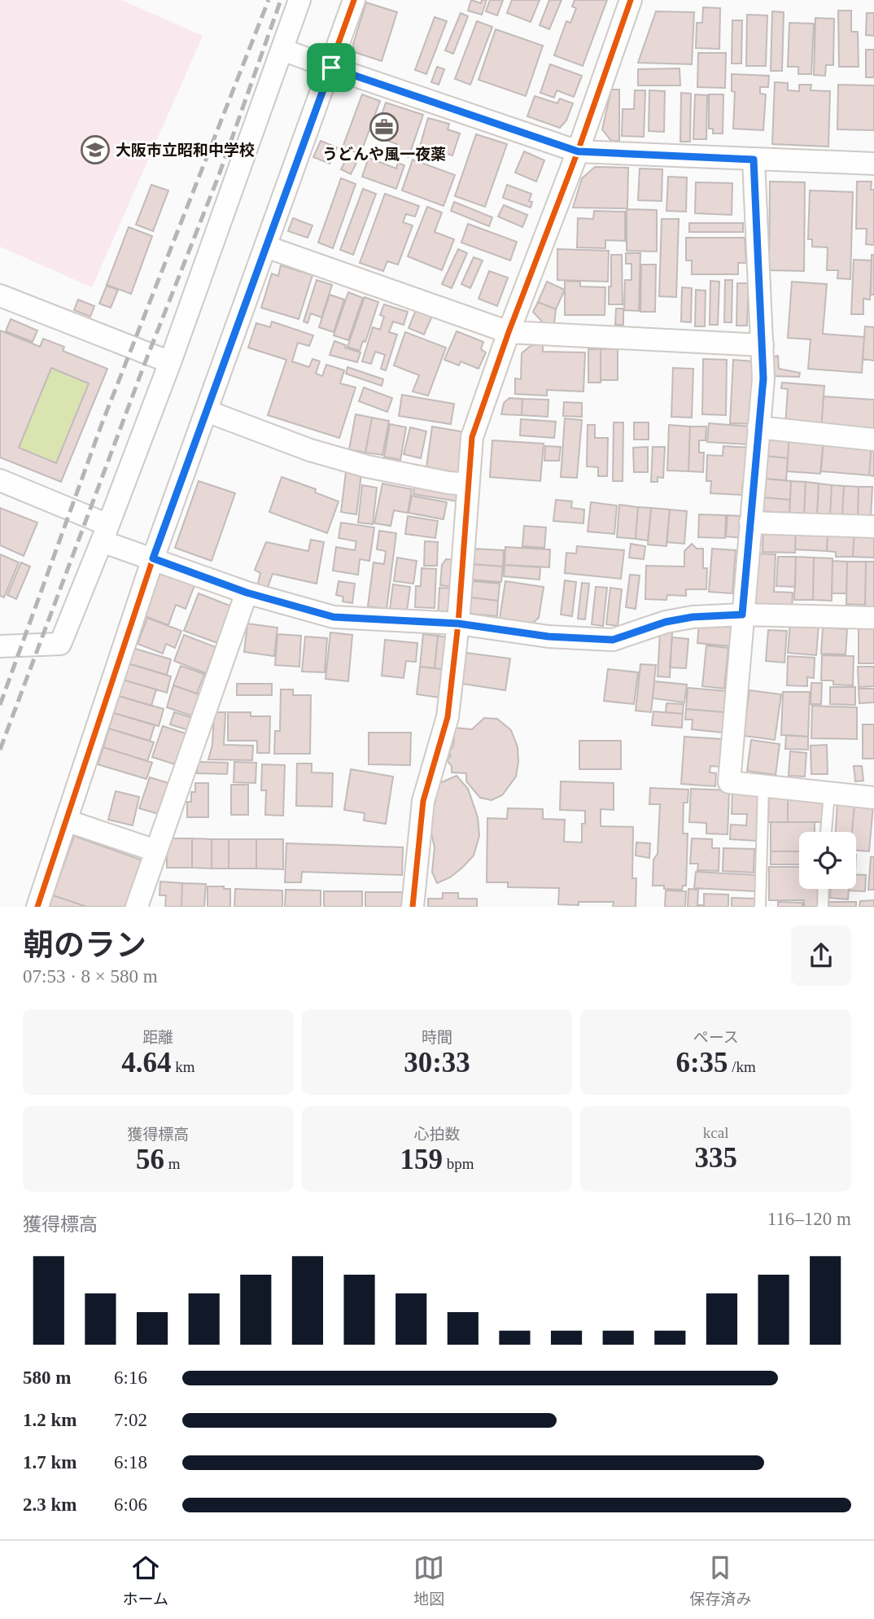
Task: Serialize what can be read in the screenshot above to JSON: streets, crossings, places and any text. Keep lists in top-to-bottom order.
{
  "places": {
    "office": ["うどんや風一夜薬"],
    "school or university": ["大阪市立昭和中学校"]
  },
  "page": {
    "heading": ["朝のラン", "07:53 · 8 × 580 m"],
    "stats": [
      ["距離", "4.64 km"],
      ["時間", "30:33"],
      ["ペース", "6:35 /km"],
      ["獲得標高", "56 m"],
      ["心拍数", "159 bpm"],
      ["kcal", "335"]
    ],
    "chart": ["獲得標高", "116–120 m"],
    "list": [
      {
        "name": "580 m",
        "note": "6:16"
      },
      {
        "name": "1.2 km",
        "note": "7:02"
      },
      {
        "name": "1.7 km",
        "note": "6:18"
      },
      {
        "name": "2.3 km",
        "note": "6:06"
      }
    ],
    "tabs": ["ホーム", "地図", "保存済み"]
  }
}
